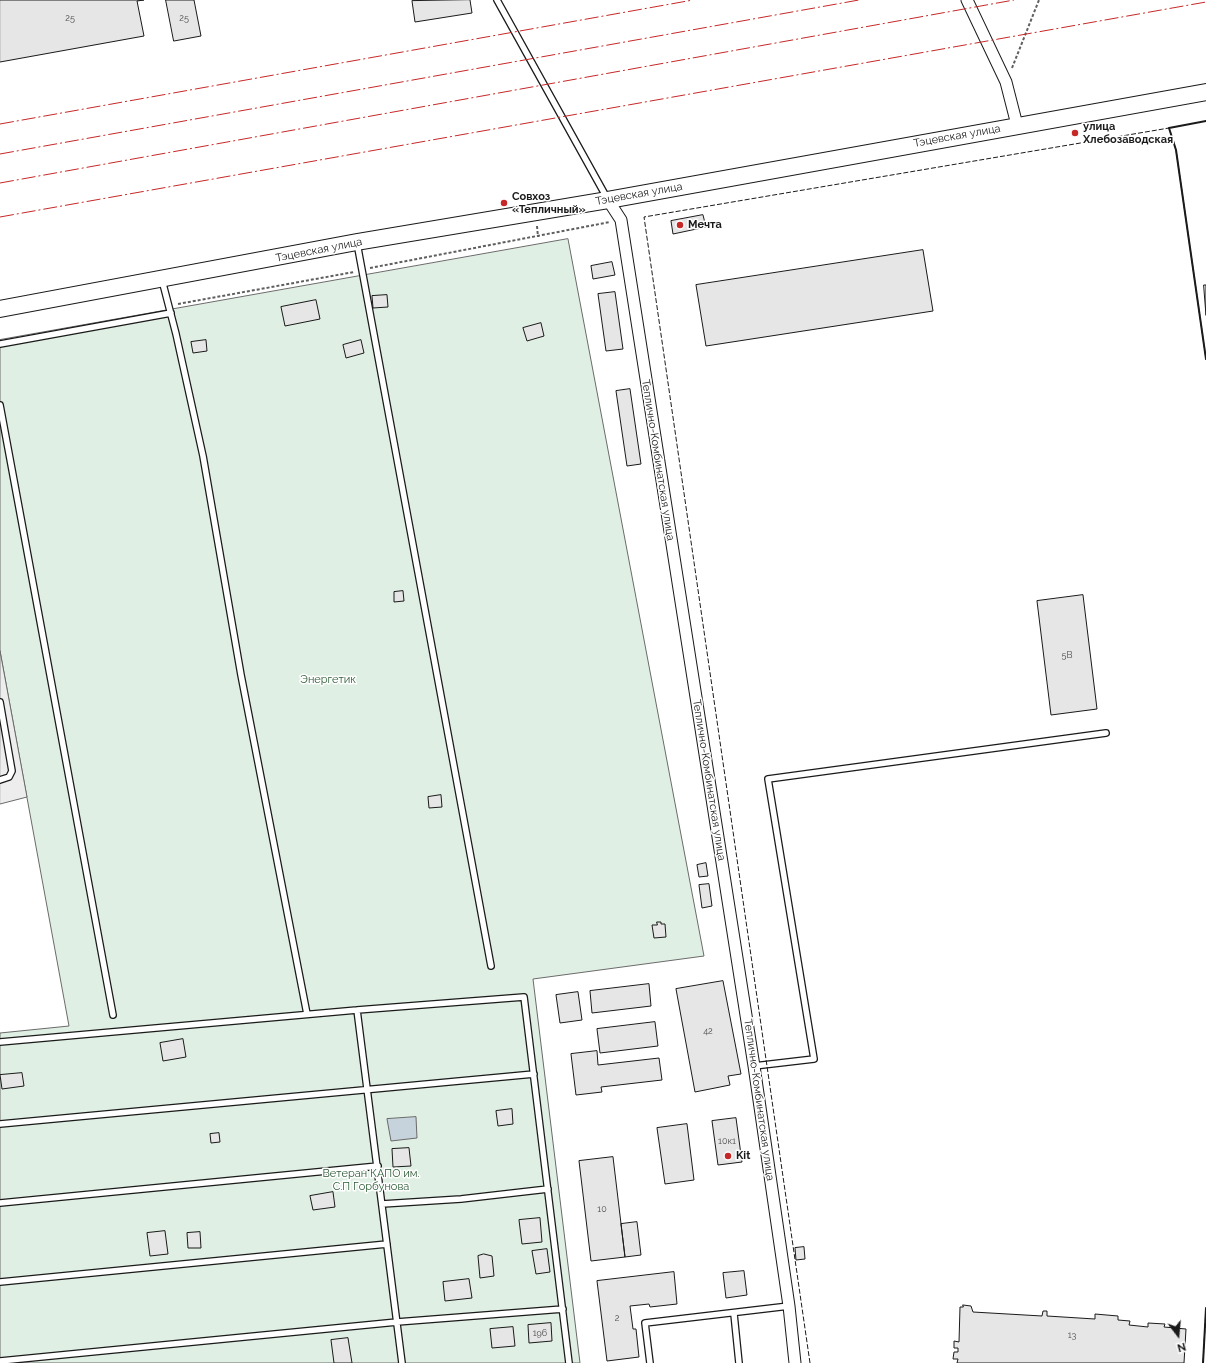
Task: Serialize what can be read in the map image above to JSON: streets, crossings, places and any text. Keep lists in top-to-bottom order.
{
  "streets": {
    "main road": ["Тэцевская улица"],
    "street": ["Теплично-Комбинатская улица"]
  },
  "crossings": [
    ["Тэцевская улица", "Теплично-Комбинатская улица"]
  ],
  "parks": ["Энергетик", "Ветеран КАПО им. С.П Горбунова"],
  "places": [
    "улица Хлебозаводская",
    "Совхоз «Тепличный»",
    "Мечта",
    "Kit"
  ],
  "house_numbers": [
    "25",
    "25",
    "5В",
    "42",
    "10к1",
    "10",
    "2",
    "196",
    "13"
  ],
  "north": "bottom"
}
